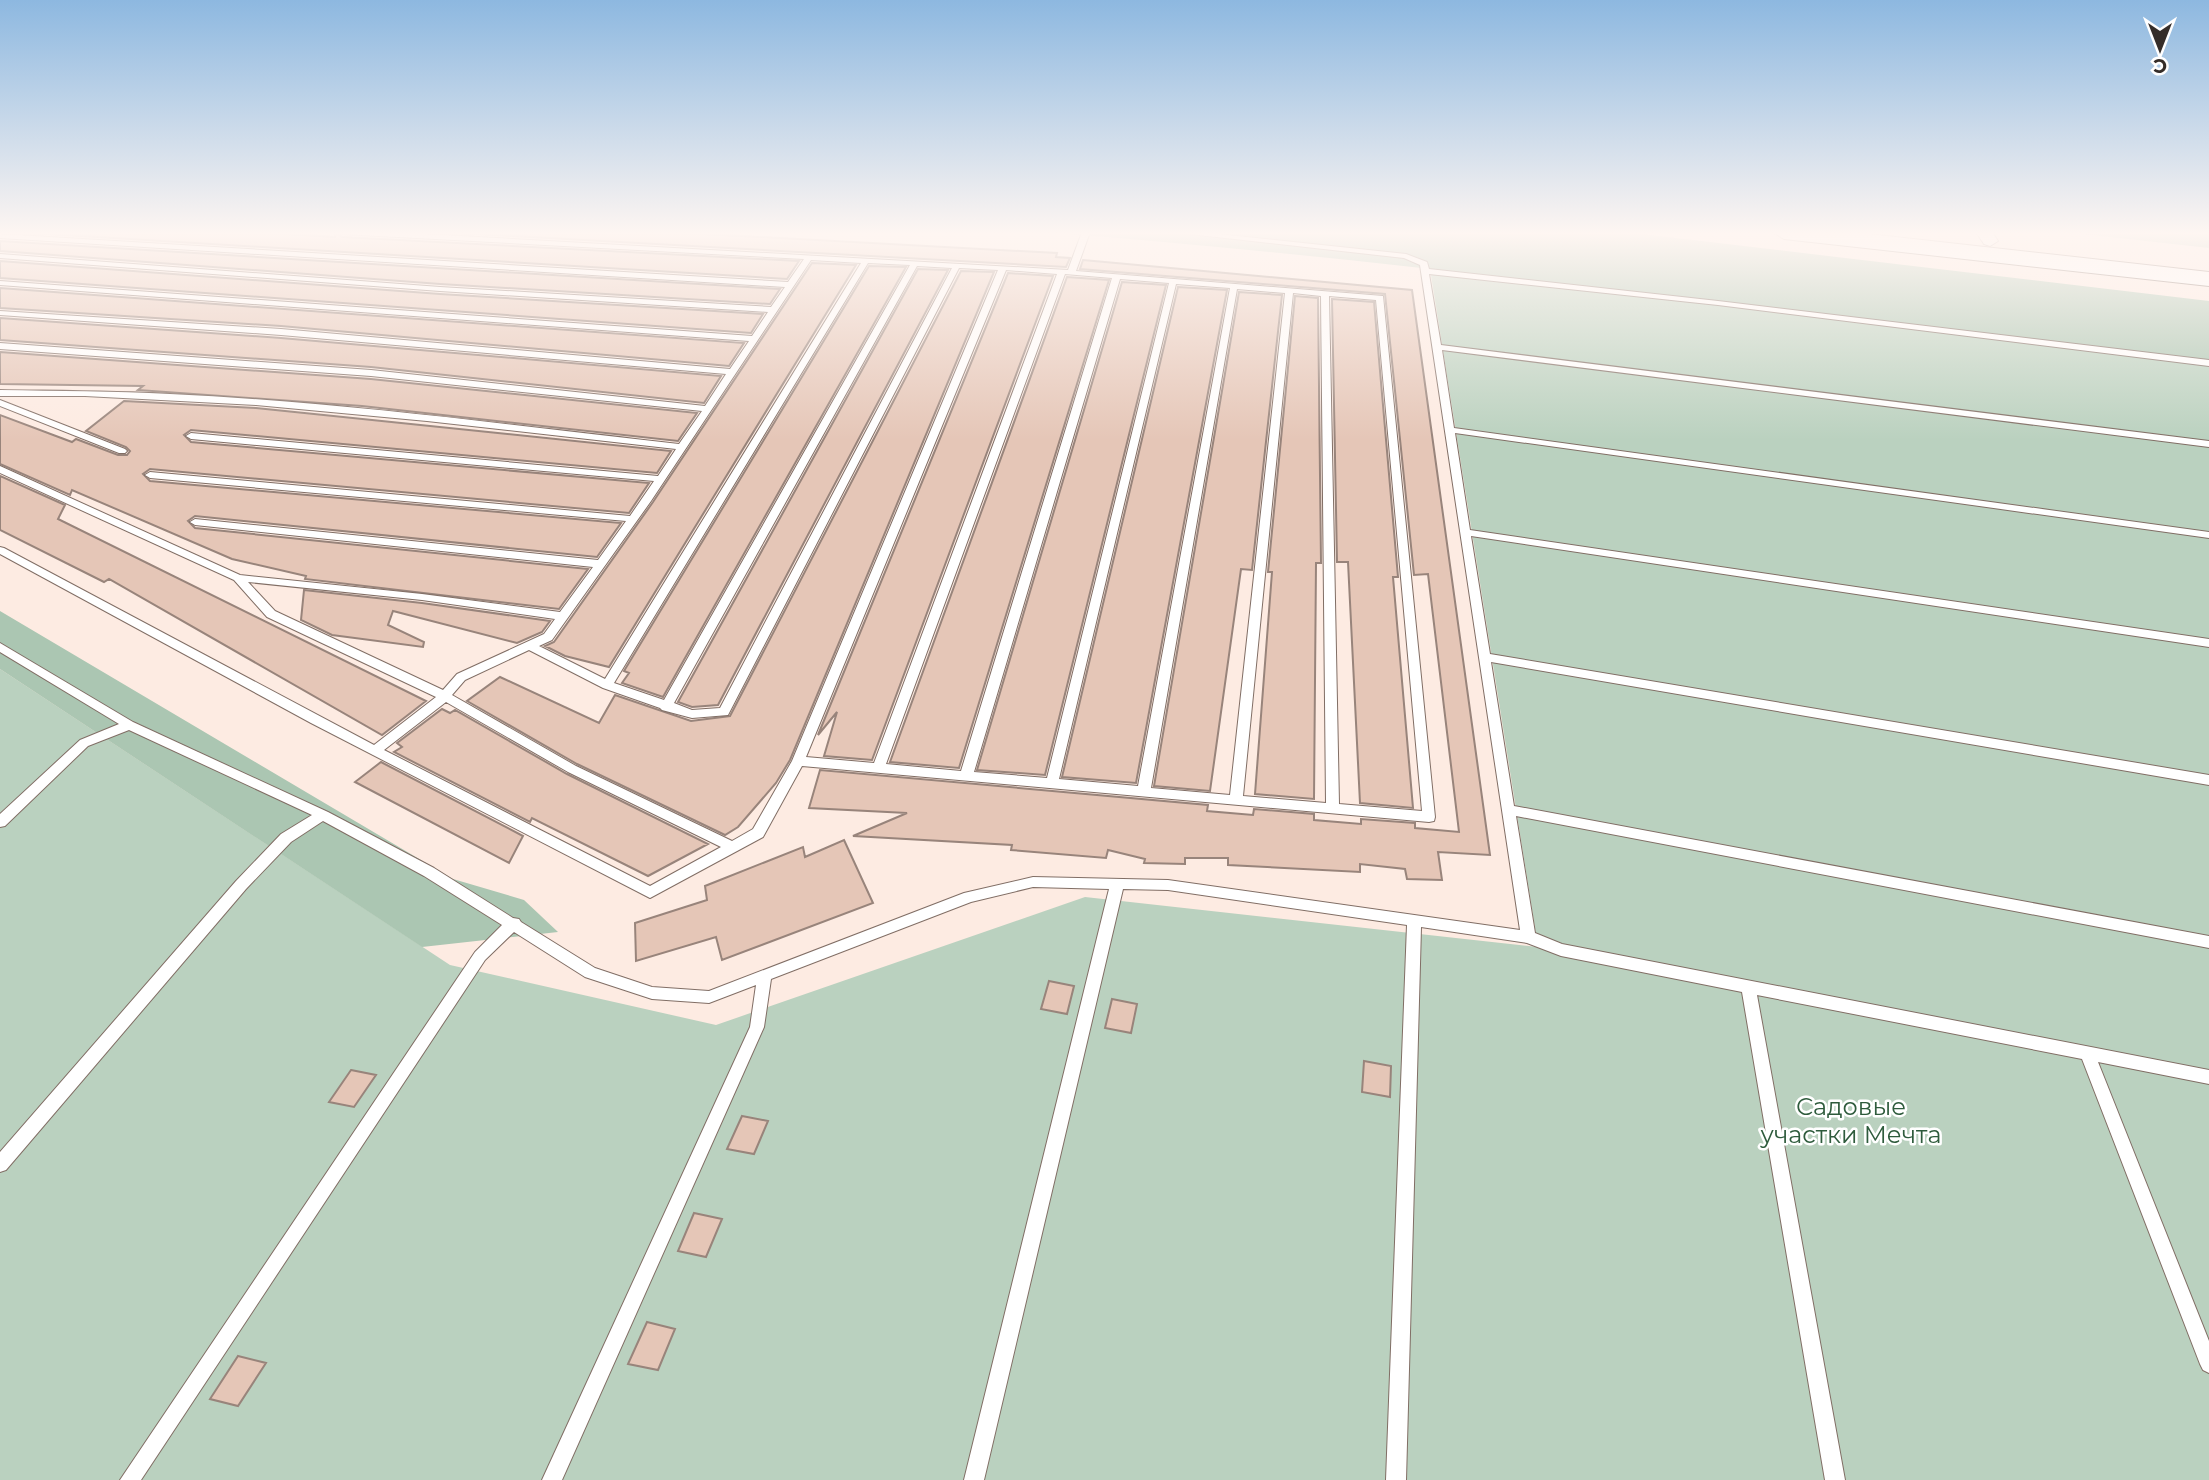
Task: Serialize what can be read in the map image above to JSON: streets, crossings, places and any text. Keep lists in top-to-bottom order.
{
  "parks": ["Садовые участки Мечта"],
  "north": "bottom"
}
